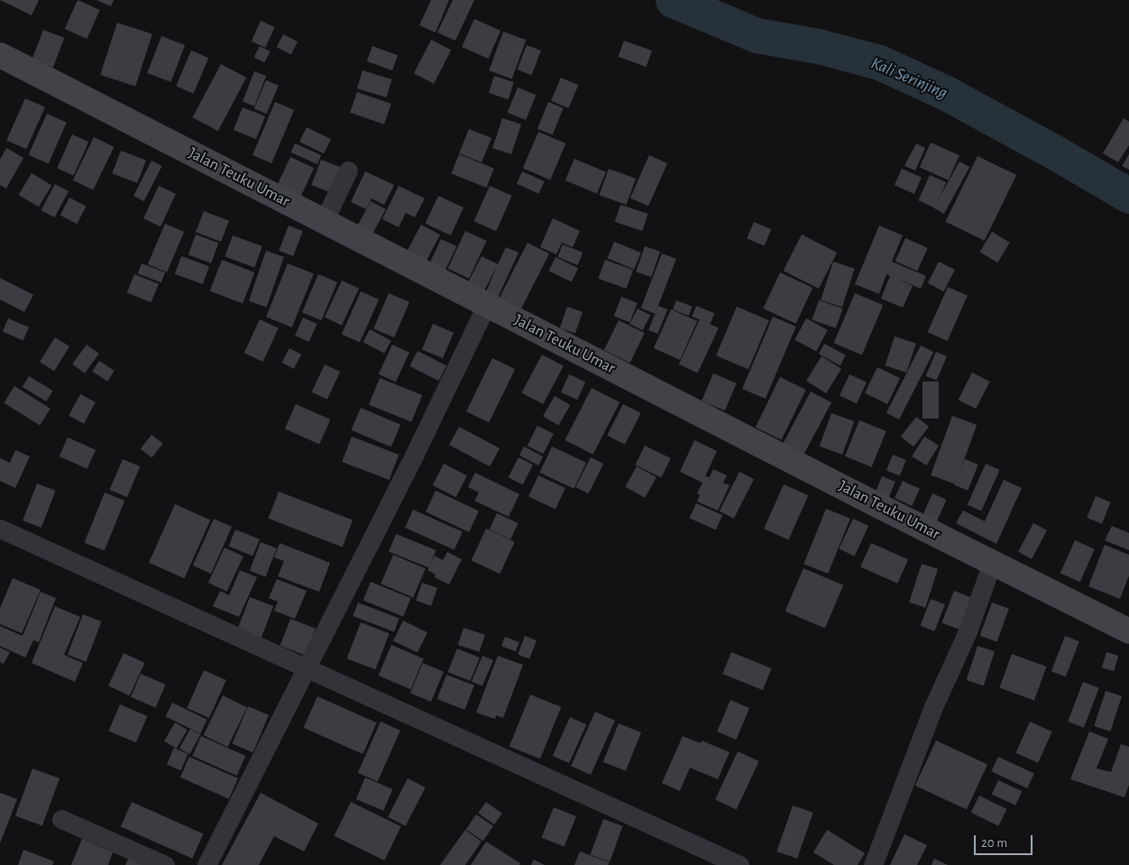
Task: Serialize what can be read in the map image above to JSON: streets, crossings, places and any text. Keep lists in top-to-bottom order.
{
  "streets": {
    "main road": ["Jalan Teuku Umar"]
  },
  "water": ["Kali Serinjing"],
  "scale_bar": "20 m"
}
